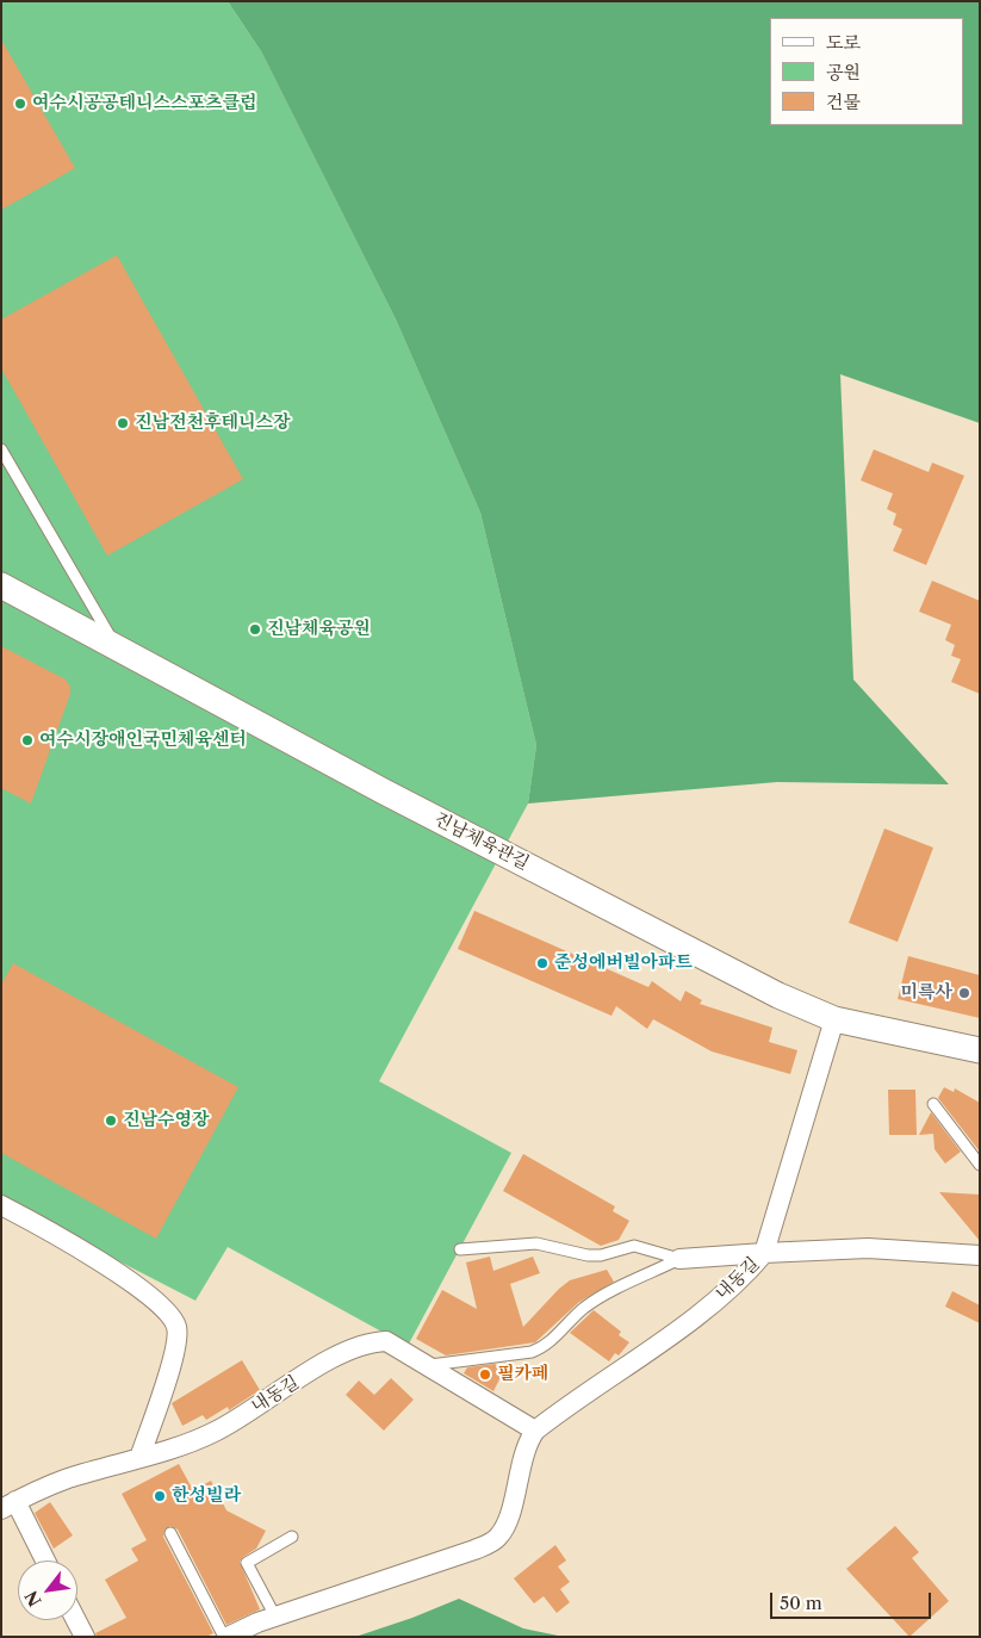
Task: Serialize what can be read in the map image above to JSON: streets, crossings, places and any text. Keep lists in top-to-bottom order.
{
  "streets": {
    "street": ["진남체육관길", "내동길"]
  },
  "places": [
    "여수시공공테니스스포츠클럽",
    "진남전천후테니스장",
    "진남체육공원",
    "여수시장애인국민체육센터",
    "준성에버빌아파트",
    "미륵사",
    "진남수영장",
    "필카페",
    "한성빌라"
  ],
  "legend": ["도로", "공원", "건물"],
  "scale_bar": "50 m",
  "north": "bottom left"
}
